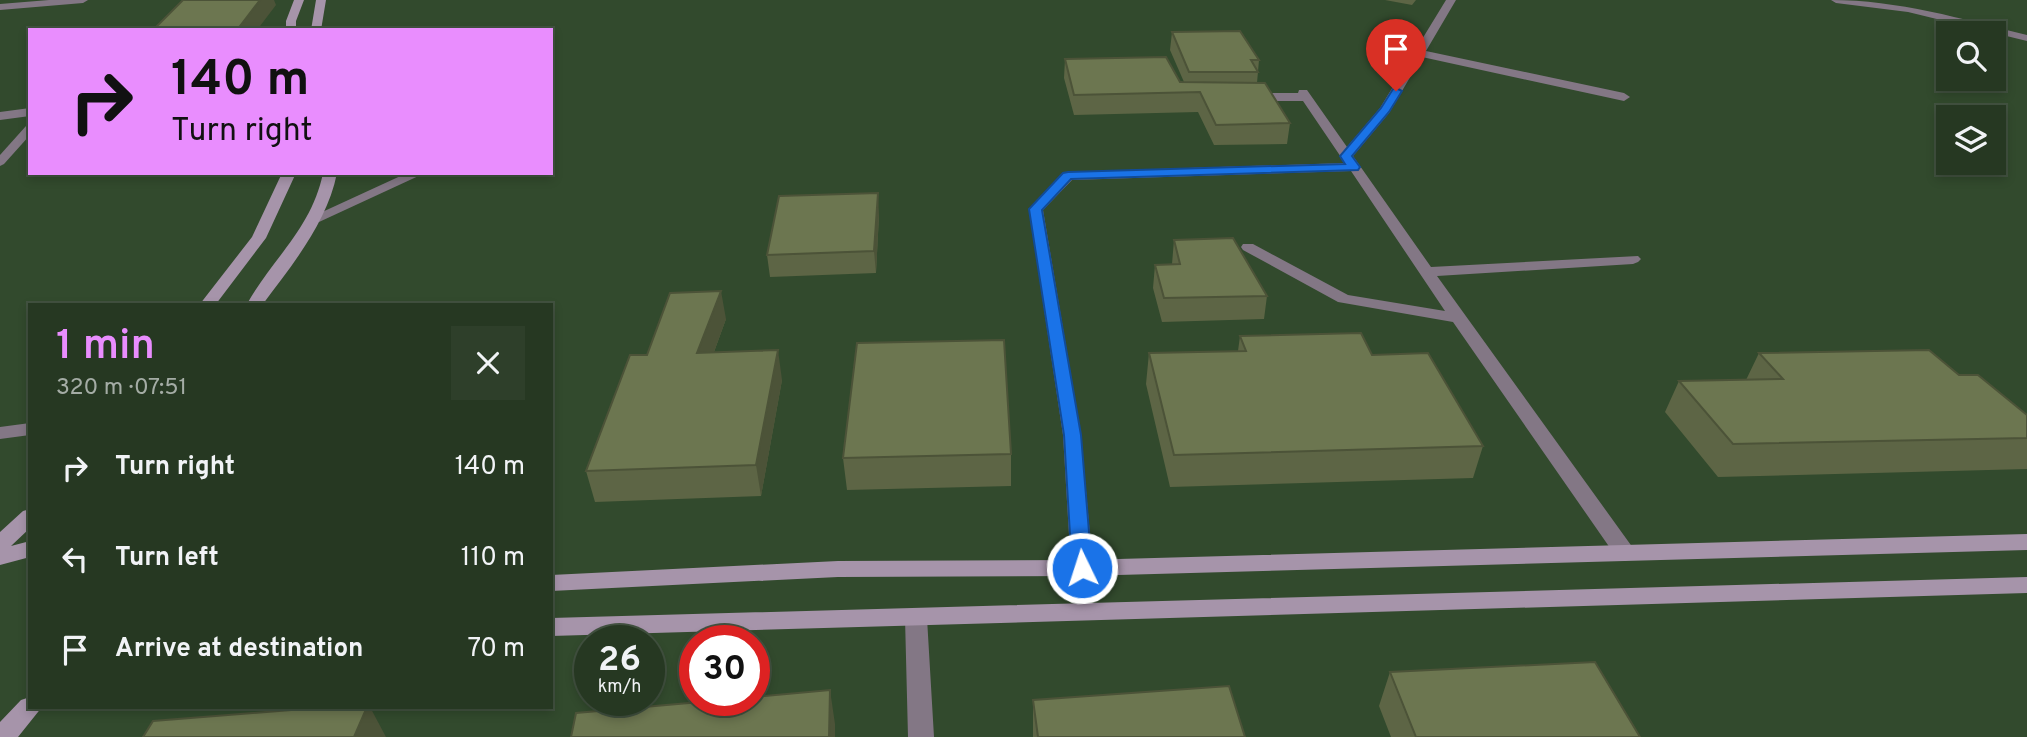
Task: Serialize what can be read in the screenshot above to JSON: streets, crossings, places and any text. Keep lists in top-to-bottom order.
{
  "page": {
    "turn": ["140 m", "Turn right"],
    "heading": ["1 min", "320 m · 07:51"],
    "list": [
      {
        "name": "Turn right",
        "value": "140 m"
      },
      {
        "name": "Turn left",
        "value": "110 m"
      },
      {
        "name": "Arrive at destination",
        "value": "70 m"
      }
    ],
    "speed": "26 km/h",
    "limit": "30"
  }
}
